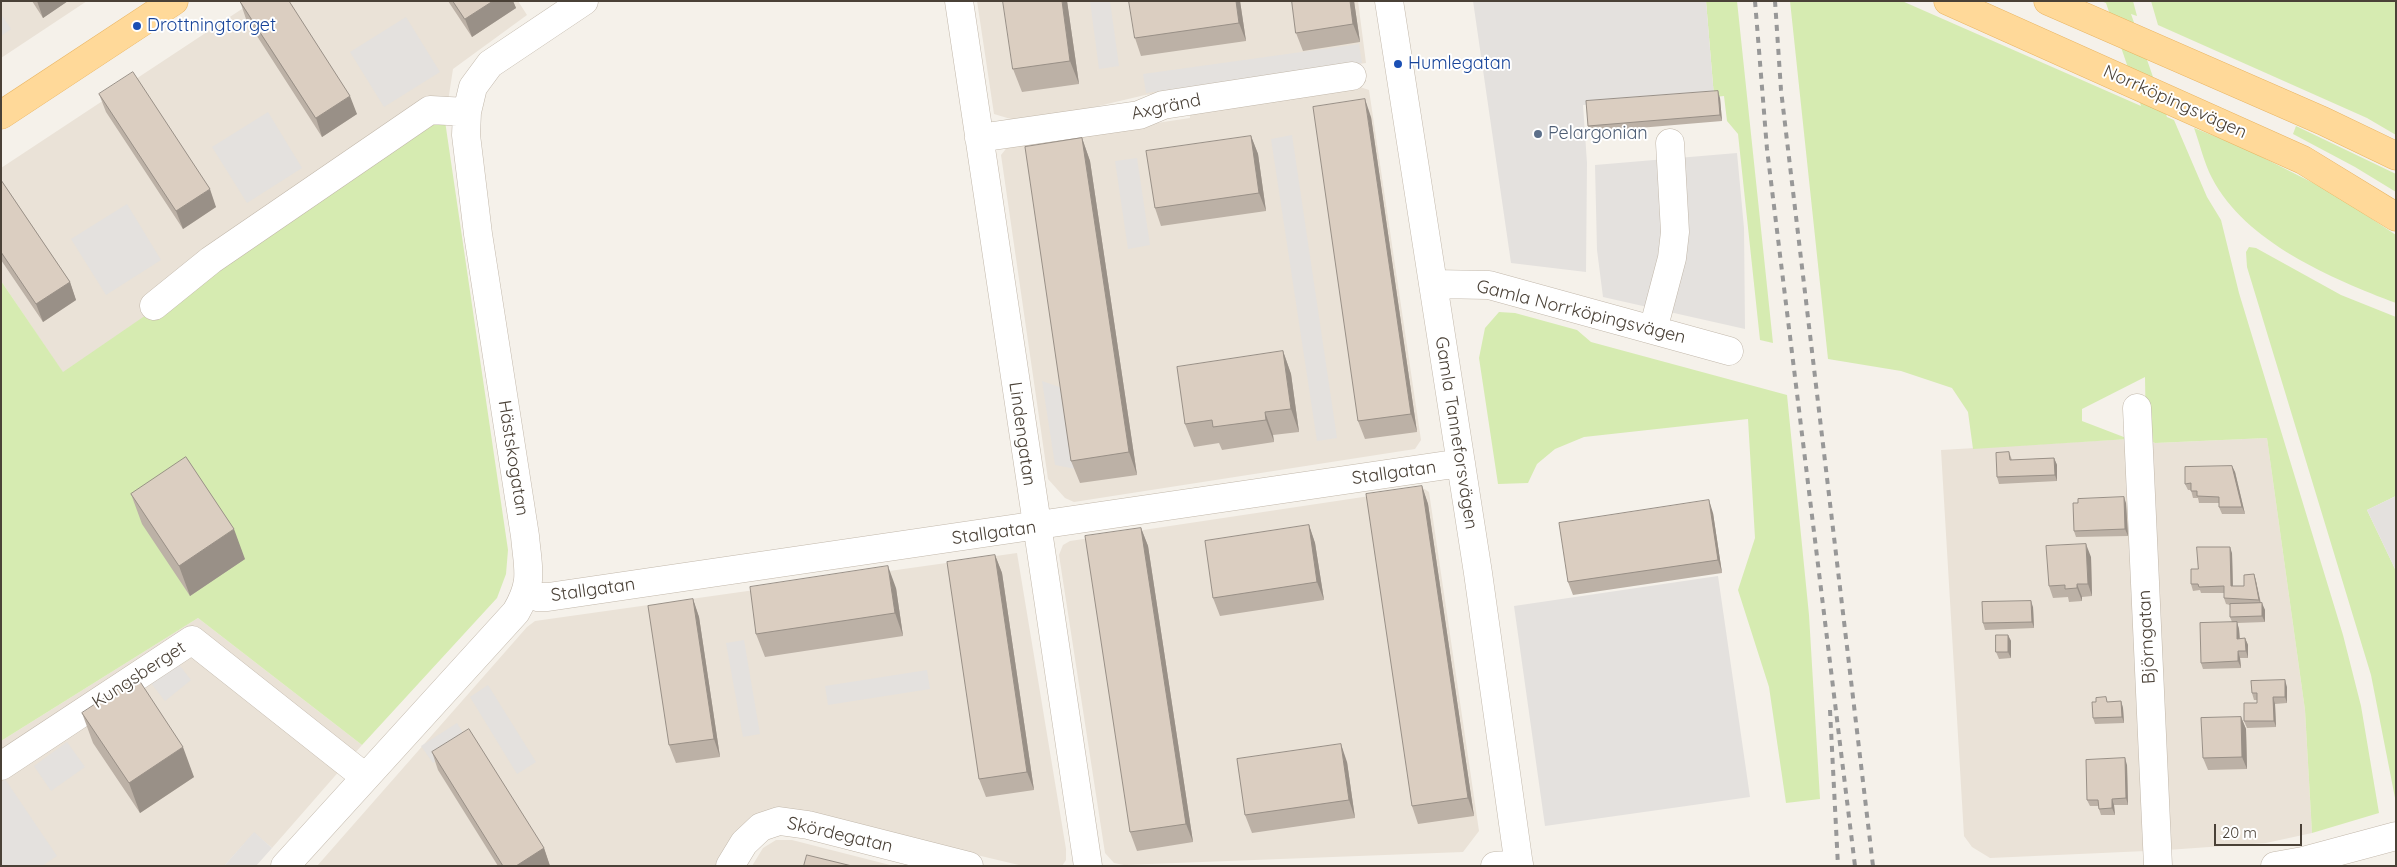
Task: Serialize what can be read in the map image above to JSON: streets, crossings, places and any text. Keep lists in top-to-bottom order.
{
  "streets": {
    "main road": ["Norrköpingsvägen"],
    "street": [
      "Axgränd",
      "Gamla Norrköpingsvägen",
      "Gamla Tanneforsvägen",
      "Lindengatan",
      "Hästskogatan",
      "Stallgatan",
      "Björngatan",
      "Kungsberget",
      "Skördegatan"
    ]
  },
  "crossings": [
    ["Axgränd", "Lindengatan"],
    ["Gamla Norrköpingsvägen", "Gamla Tanneforsvägen"],
    ["Gamla Tanneforsvägen", "Stallgatan"],
    ["Lindengatan", "Stallgatan"],
    ["Hästskogatan", "Stallgatan"],
    ["Hästskogatan", "Kungsberget"]
  ],
  "places": ["Drottningtorget", "Humlegatan", "Pelargonian"],
  "scale_bar": "20 m"
}
